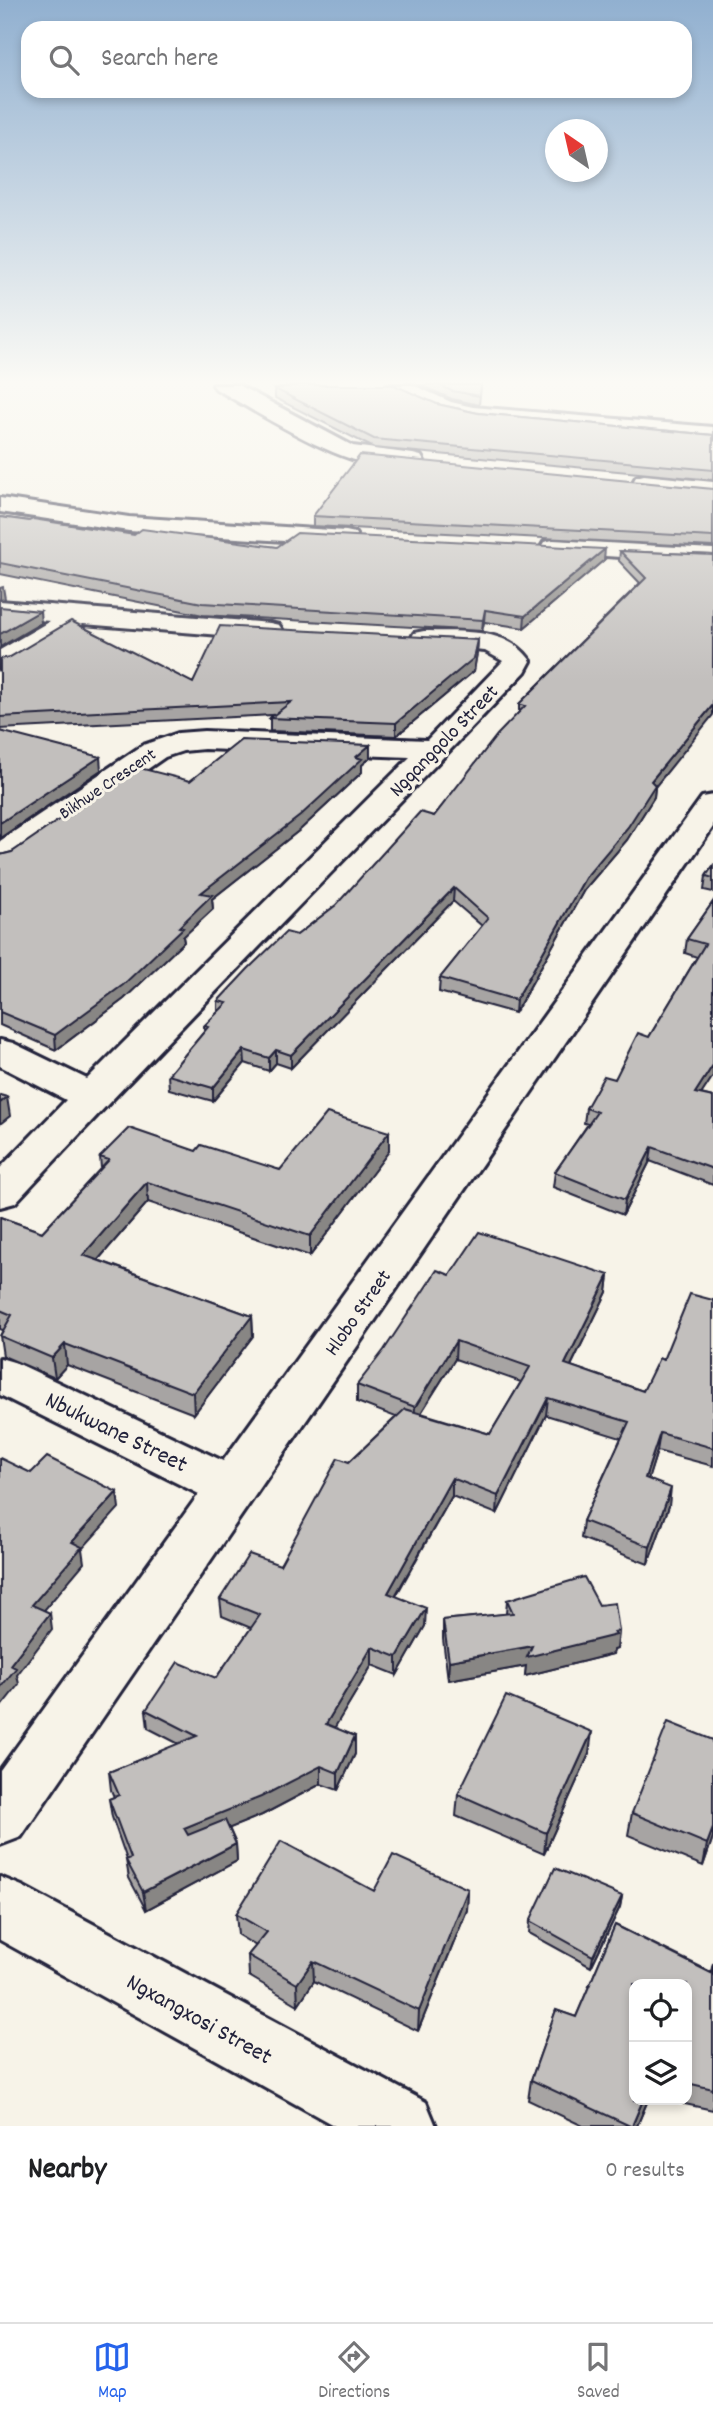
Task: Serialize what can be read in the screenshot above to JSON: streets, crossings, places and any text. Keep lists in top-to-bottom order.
{
  "streets": {
    "street": [
      "Ngqangqolo Street",
      "Bikhwe Crescent",
      "Hlobo Street",
      "Nbukwane Street",
      "Ngxangxosi Street"
    ]
  },
  "crossings": [
    ["Ngqangqolo Street", "Bikhwe Crescent"],
    ["Hlobo Street", "Nbukwane Street"]
  ],
  "north": "top left",
  "page": {
    "search": "Search here",
    "heading": ["Nearby", "0 results"],
    "nav": ["Map", "Directions", "Saved"]
  }
}
